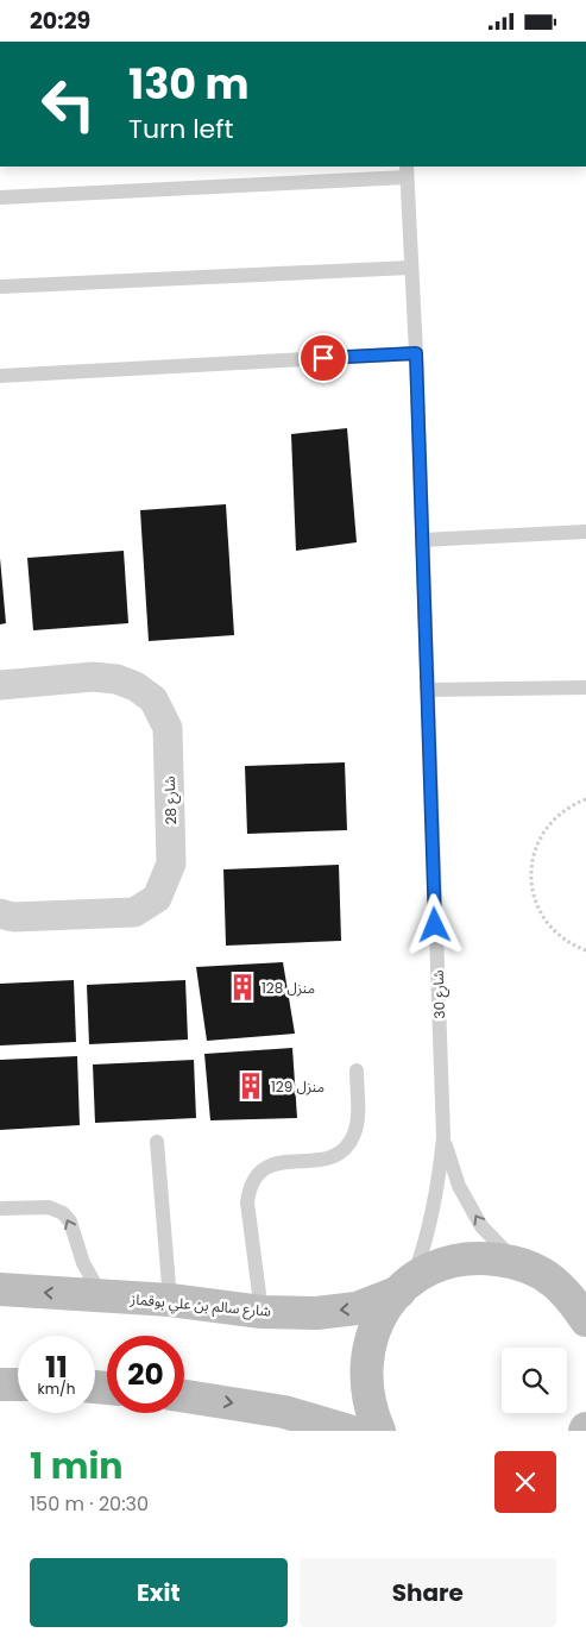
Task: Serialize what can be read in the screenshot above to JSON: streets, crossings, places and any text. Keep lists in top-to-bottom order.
{
  "streets": {
    "main road": ["شارع سالم بن علي بوقماز"],
    "street": ["شارع 28"],
    "lane": ["شارع 30"]
  },
  "crossings": [
    ["شارع 30", "شارع سالم بن علي بوقماز"]
  ],
  "places": {
    "building": ["منزل 128", "منزل 129"]
  },
  "page": {
    "status": "20:29",
    "turn": ["130 m", "Turn left"],
    "speed": "11 km/h",
    "limit": "20",
    "heading": ["1 min", "150 m · 20:30"],
    "buttons": ["Exit", "Share"]
  }
}
